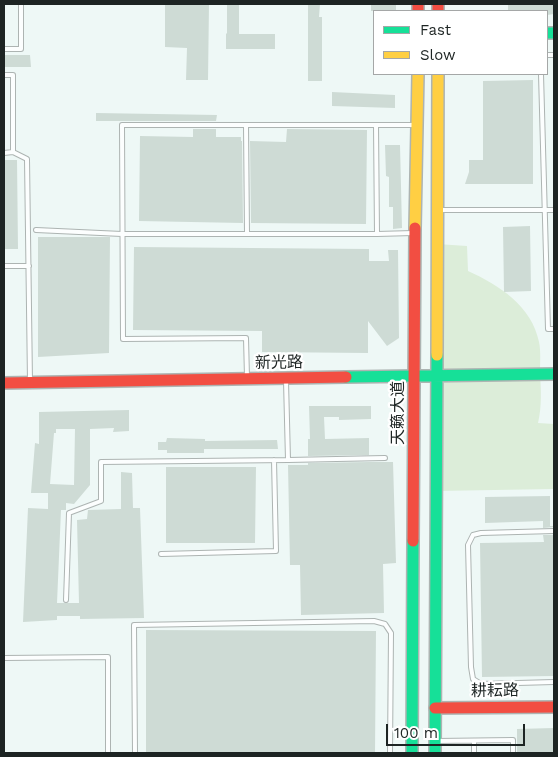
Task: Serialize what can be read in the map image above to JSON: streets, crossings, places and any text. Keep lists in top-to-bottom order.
{
  "streets": {
    "main road": ["新光路", "天籁大道", "耕耘路"]
  },
  "crossings": [
    ["新光路", "天籁大道"]
  ],
  "legend": ["Fast", "Slow"],
  "scale_bar": "100 m"
}
